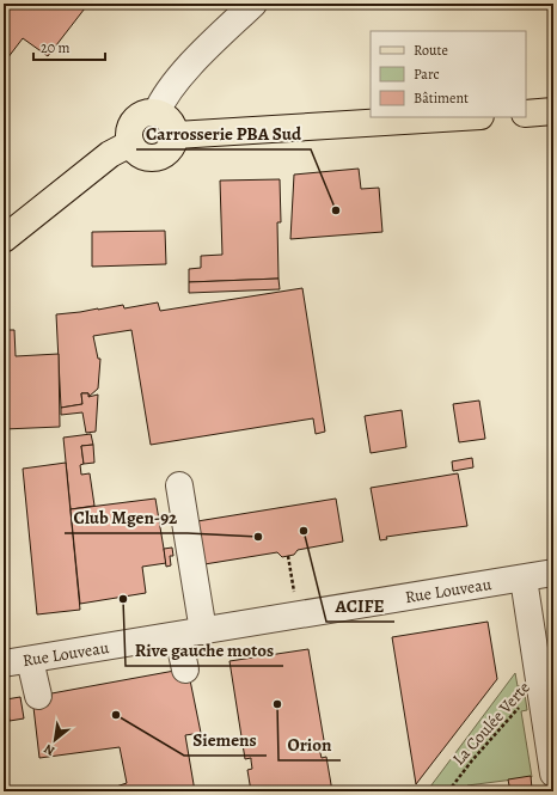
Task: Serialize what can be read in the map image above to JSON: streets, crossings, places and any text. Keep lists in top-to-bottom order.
{
  "streets": {
    "street": ["Rue Louveau"],
    "path": ["La Coulée Verte"]
  },
  "places": [
    "Carrosserie PBA Sud",
    "ACIFE",
    "Club Mgen-92",
    "Rive gauche motos",
    "Orion",
    "Siemens"
  ],
  "legend": ["Route", "Parc", "Bâtiment"],
  "scale_bar": "20 m",
  "north": "bottom left"
}
